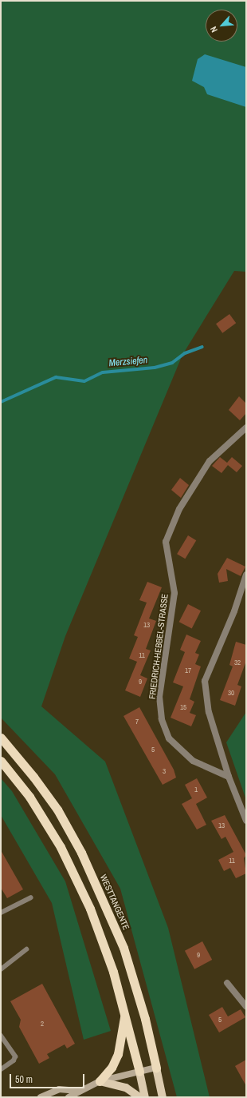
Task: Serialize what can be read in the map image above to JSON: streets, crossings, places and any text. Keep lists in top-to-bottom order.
{
  "streets": {
    "highway": ["WESTTANGENTE"],
    "street": ["FRIEDRICH-HEBBEL-STRASSE"]
  },
  "water": ["Merzsiefen"],
  "house_numbers": [
    "13",
    "11",
    "32",
    "17",
    "9",
    "30",
    "15",
    "7",
    "5",
    "3",
    "1",
    "13",
    "11",
    "9",
    "5",
    "2"
  ],
  "scale_bar": "50 m",
  "north": "bottom left"
}
